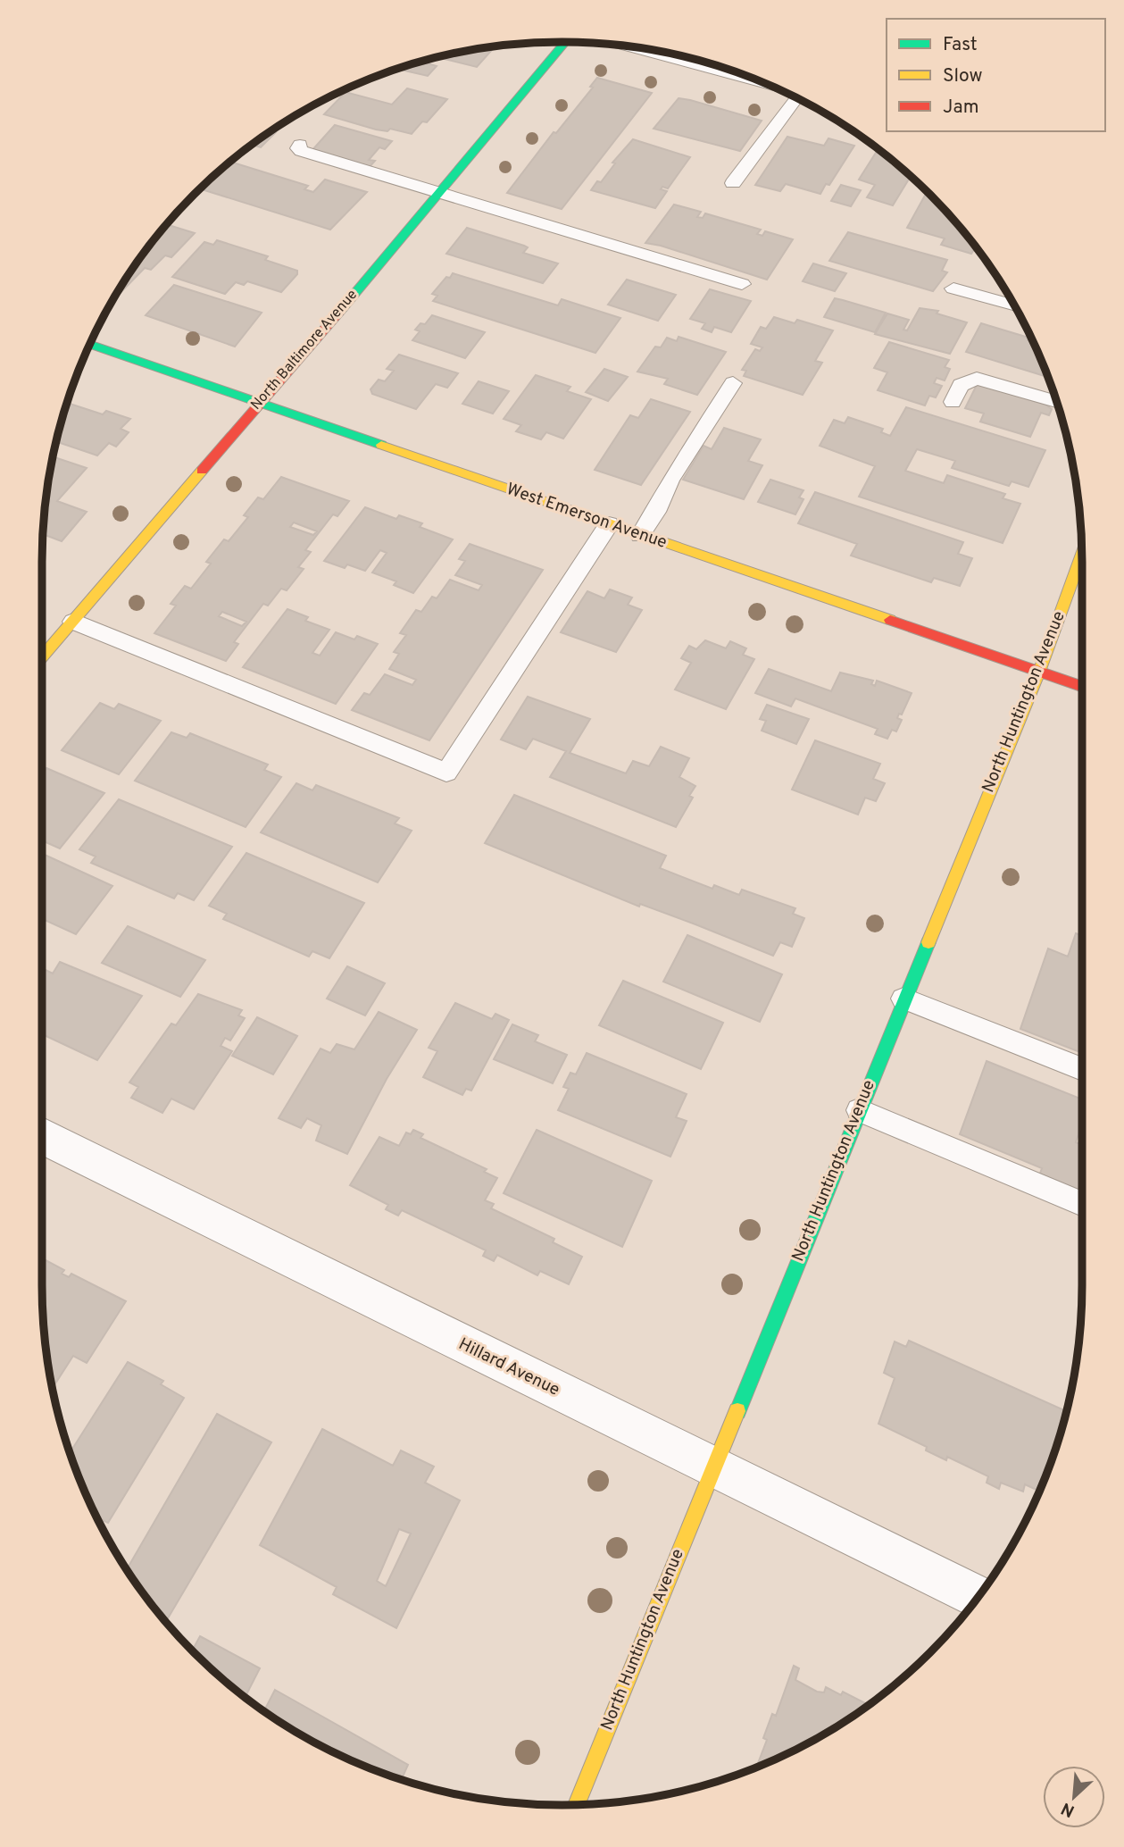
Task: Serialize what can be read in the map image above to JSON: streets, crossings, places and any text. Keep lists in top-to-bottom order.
{
  "streets": {
    "street": [
      "North Baltimore Avenue",
      "West Emerson Avenue",
      "North Huntington Avenue",
      "Hillard Avenue"
    ]
  },
  "crossings": [
    ["North Baltimore Avenue", "West Emerson Avenue"],
    ["West Emerson Avenue", "North Huntington Avenue"],
    ["North Huntington Avenue", "Hillard Avenue"]
  ],
  "legend": ["Fast", "Slow", "Jam"],
  "north": "bottom left"
}
